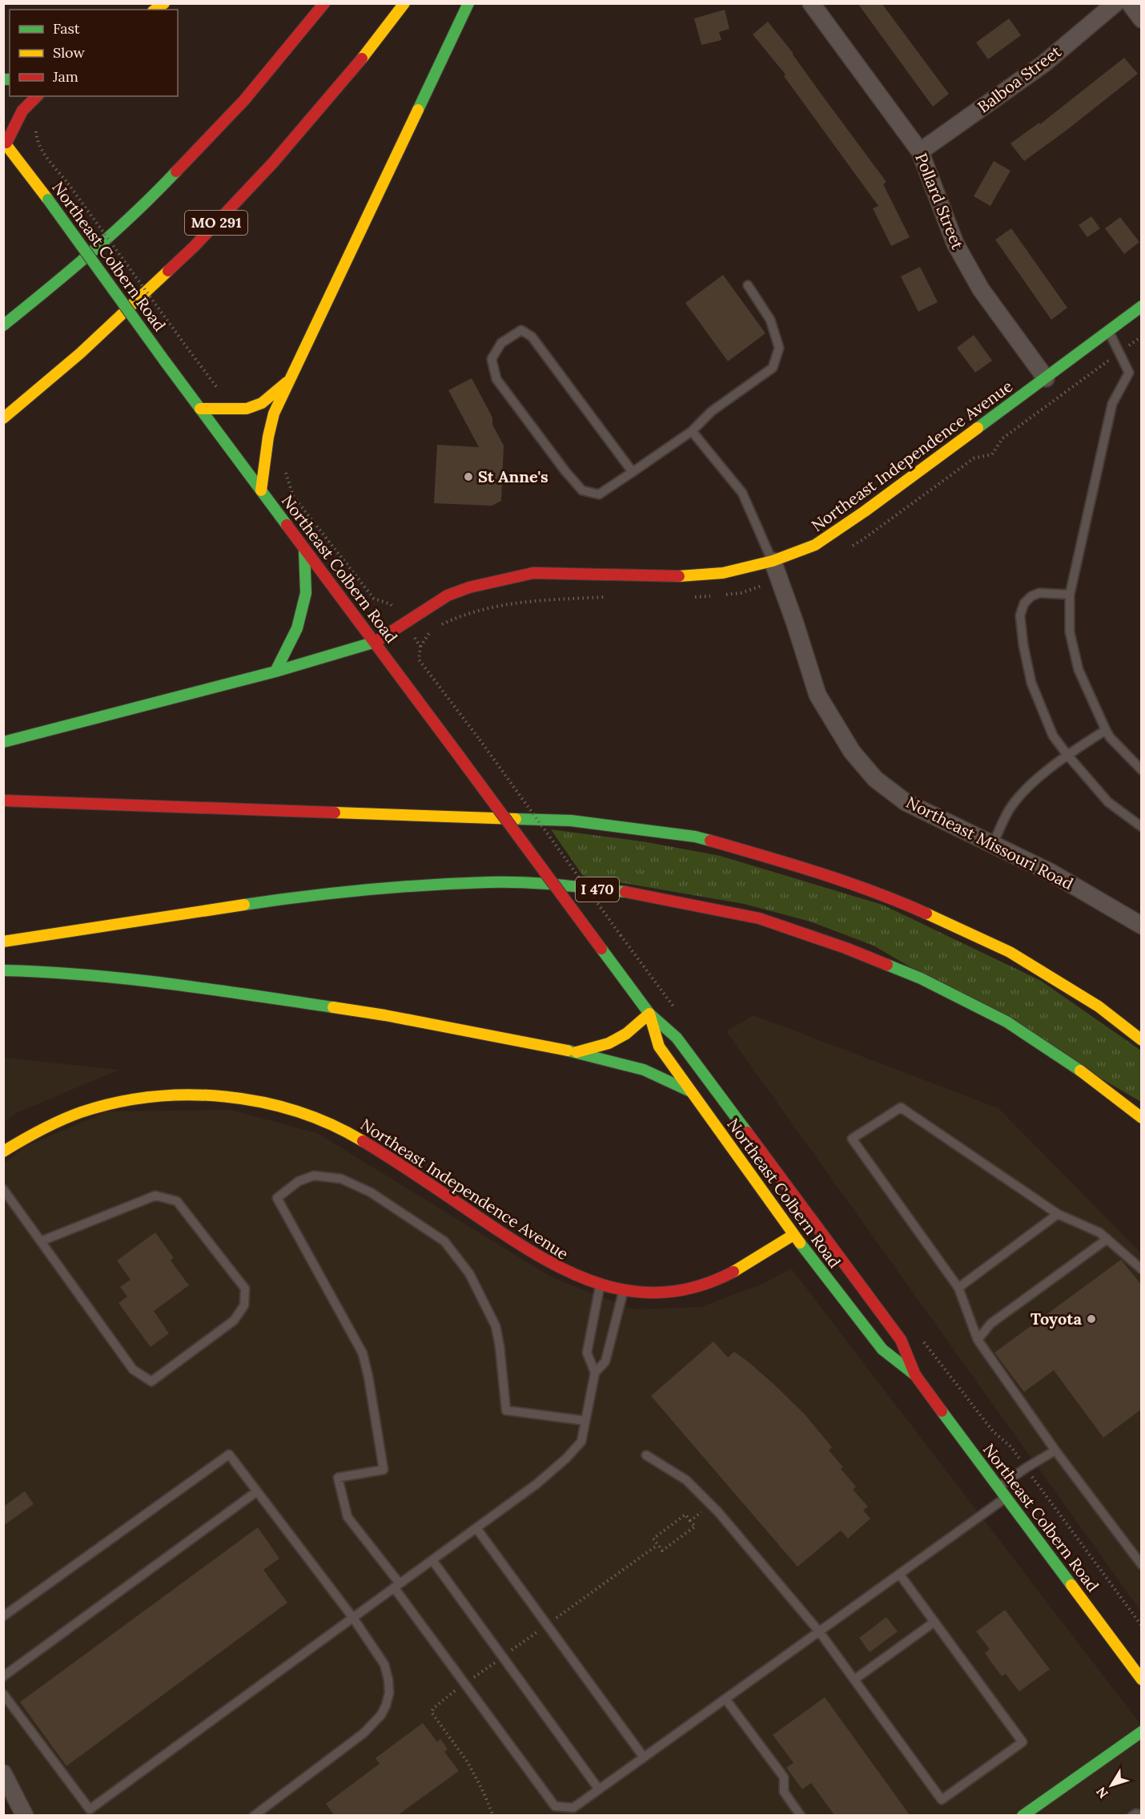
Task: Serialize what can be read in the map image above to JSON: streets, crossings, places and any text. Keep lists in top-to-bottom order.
{
  "streets": {
    "main road": [
      "MO 291",
      "Northeast Colbern Road",
      "Northeast Independence Avenue",
      "I 470"
    ],
    "street": ["Balboa Street", "Pollard Street", "Northeast Missouri Road"]
  },
  "crossings": [
    ["Balboa Street", "Pollard Street"],
    ["Pollard Street", "Northeast Independence Avenue"],
    ["Northeast Colbern Road", "Northeast Independence Avenue"],
    ["Northeast Independence Avenue", "Northeast Missouri Road"]
  ],
  "places": ["St Anne's", "Toyota"],
  "legend": ["Fast", "Slow", "Jam"],
  "north": "bottom left"
}
